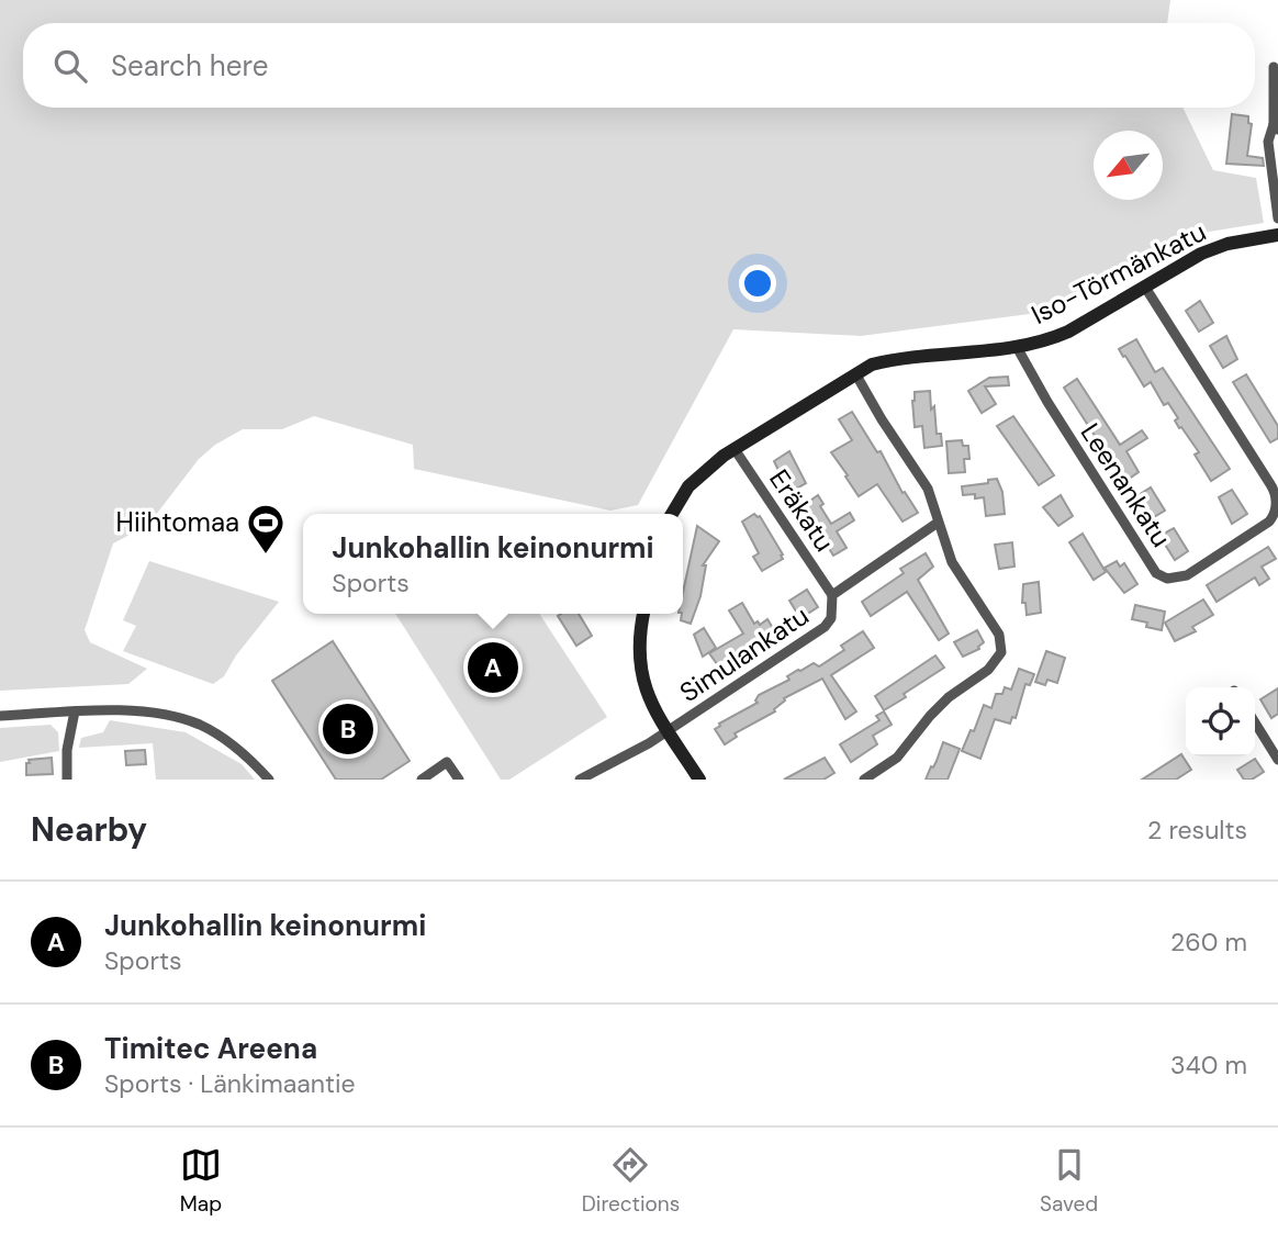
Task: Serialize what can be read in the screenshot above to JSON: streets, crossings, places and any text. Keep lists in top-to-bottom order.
{
  "streets": {
    "street": [
      "Iso-Törmänkatu",
      "Leenankatu",
      "Eräkatu",
      "Simulankatu"
    ]
  },
  "crossings": [
    ["Iso-Törmänkatu", "Leenankatu"],
    ["Iso-Törmänkatu", "Eräkatu"],
    ["Eräkatu", "Simulankatu"]
  ],
  "places": {
    "sports": ["Hiihtomaa"]
  },
  "north": "bottom left",
  "page": {
    "search": "Search here",
    "popup": ["Junkohallin keinonurmi", "Sports"],
    "pins": ["A", "B"],
    "heading": ["Nearby", "2 results"],
    "list": [
      {
        "mark": "A",
        "name": "Junkohallin keinonurmi",
        "note": "Sports",
        "value": "260 m"
      },
      {
        "mark": "B",
        "name": "Timitec Areena",
        "note": "Sports · Länkimaantie",
        "value": "340 m"
      }
    ],
    "nav": ["Map", "Directions", "Saved"]
  }
}
